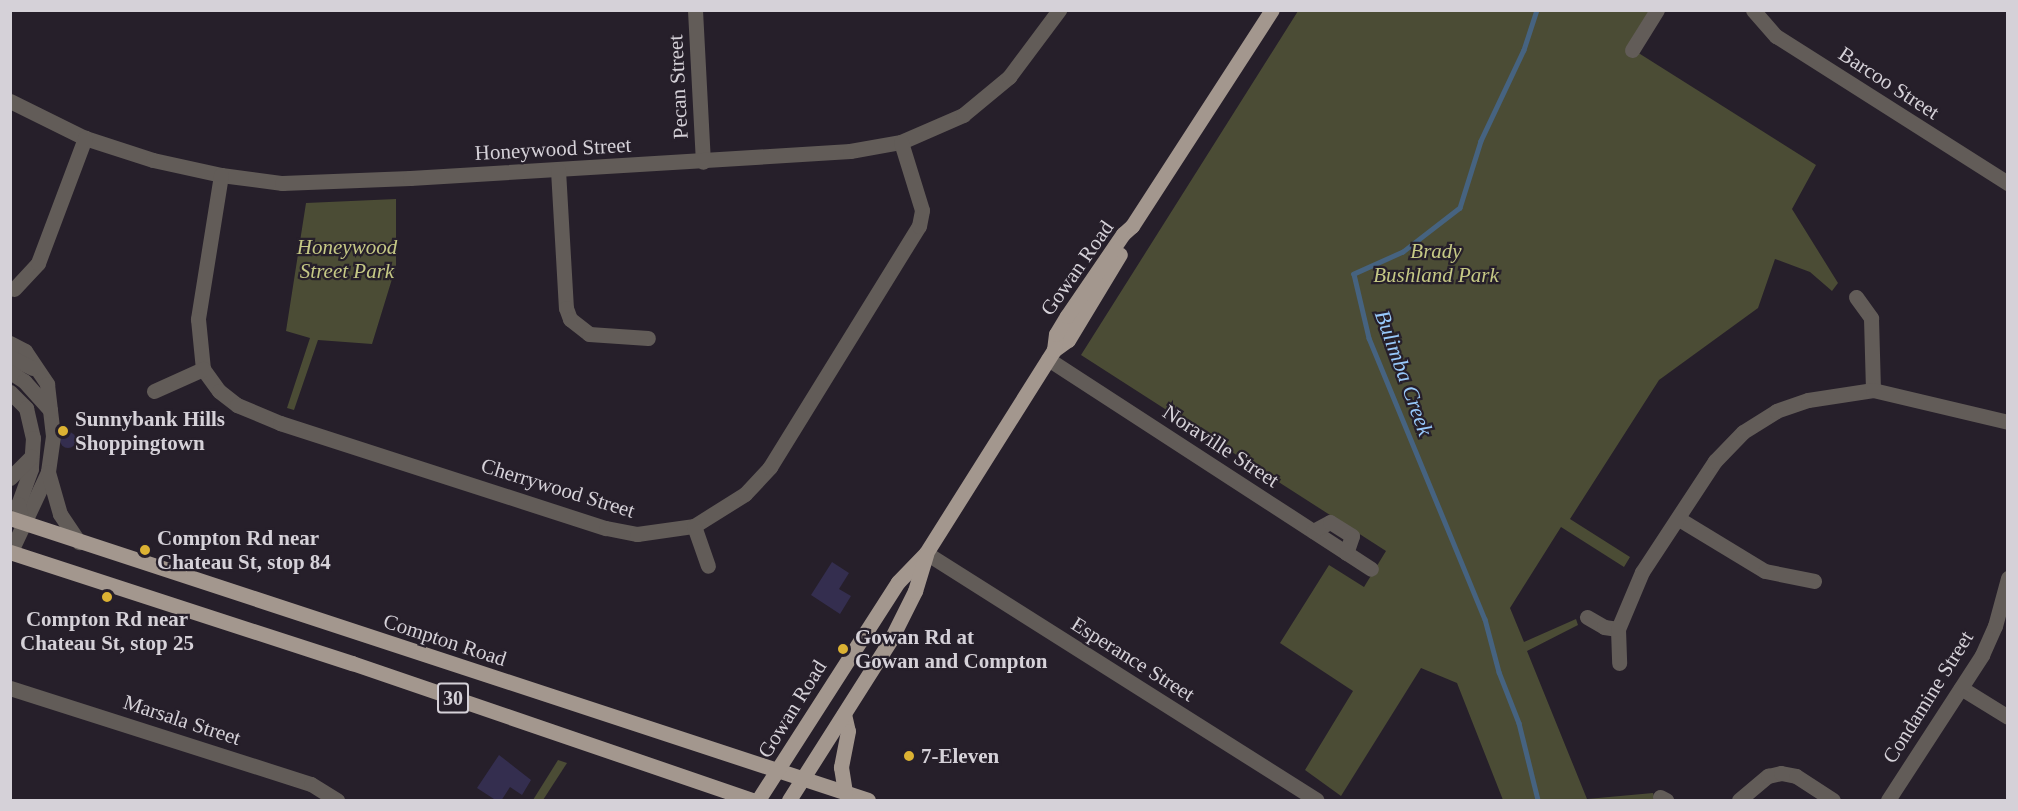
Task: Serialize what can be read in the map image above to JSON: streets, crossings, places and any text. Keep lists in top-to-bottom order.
{
  "streets": {
    "main road": ["Gowan Road", "Compton Road", "30"],
    "street": [
      "Barcoo Street",
      "Pecan Street",
      "Honeywood Street",
      "Noraville Street",
      "Cherrywood Street",
      "Esperance Street",
      "Condamine Street",
      "Marsala Street"
    ]
  },
  "crossings": [
    ["Pecan Street", "Honeywood Street"],
    ["Honeywood Street", "Cherrywood Street"],
    ["Gowan Road", "Noraville Street"],
    ["Gowan Road", "Compton Road"],
    ["Gowan Road", "Esperance Street"]
  ],
  "water": ["Bulimba Creek"],
  "parks": ["Honeywood Street Park", "Brady Bushland Park"],
  "places": [
    "Sunnybank Hills Shoppingtown",
    "Compton Rd near Chateau St, stop 84",
    "Compton Rd near Chateau St, stop 25",
    "Gowan Rd at Gowan and Compton",
    "7-Eleven"
  ]
}
